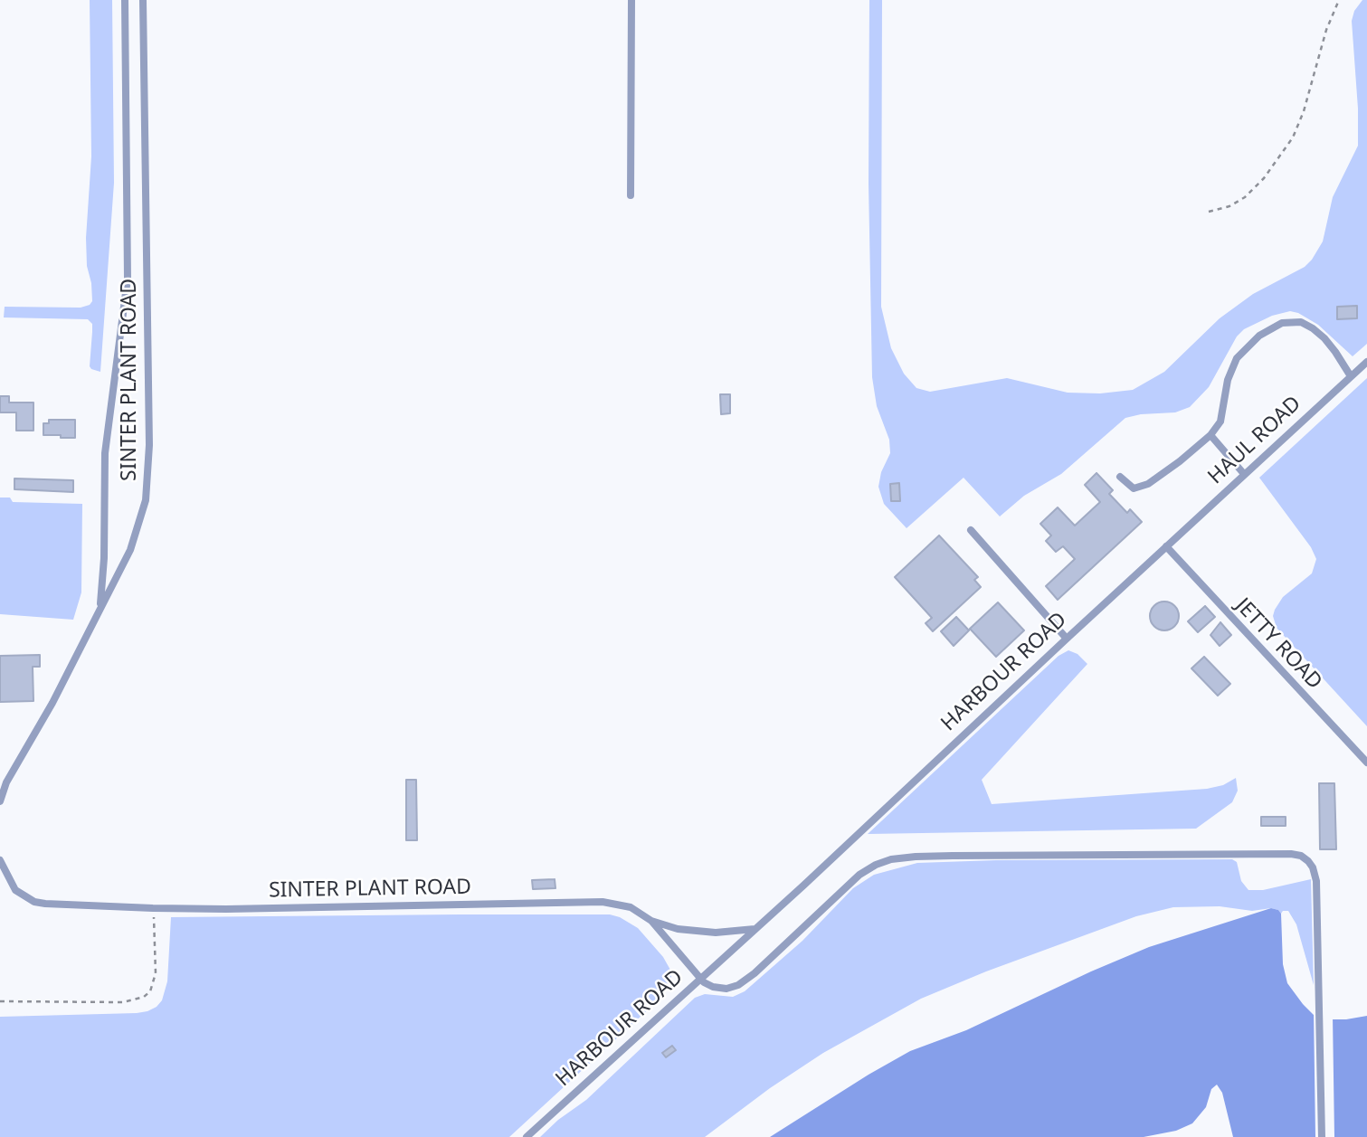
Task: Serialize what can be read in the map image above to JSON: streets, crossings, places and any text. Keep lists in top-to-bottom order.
{
  "streets": {
    "lane": [
      "SINTER PLANT ROAD",
      "HAUL ROAD",
      "JETTY ROAD",
      "HARBOUR ROAD"
    ]
  },
  "crossings": [
    ["SINTER PLANT ROAD", "HARBOUR ROAD"],
    ["HAUL ROAD", "JETTY ROAD"],
    ["HAUL ROAD", "HARBOUR ROAD"],
    ["JETTY ROAD", "HARBOUR ROAD"]
  ]
}
